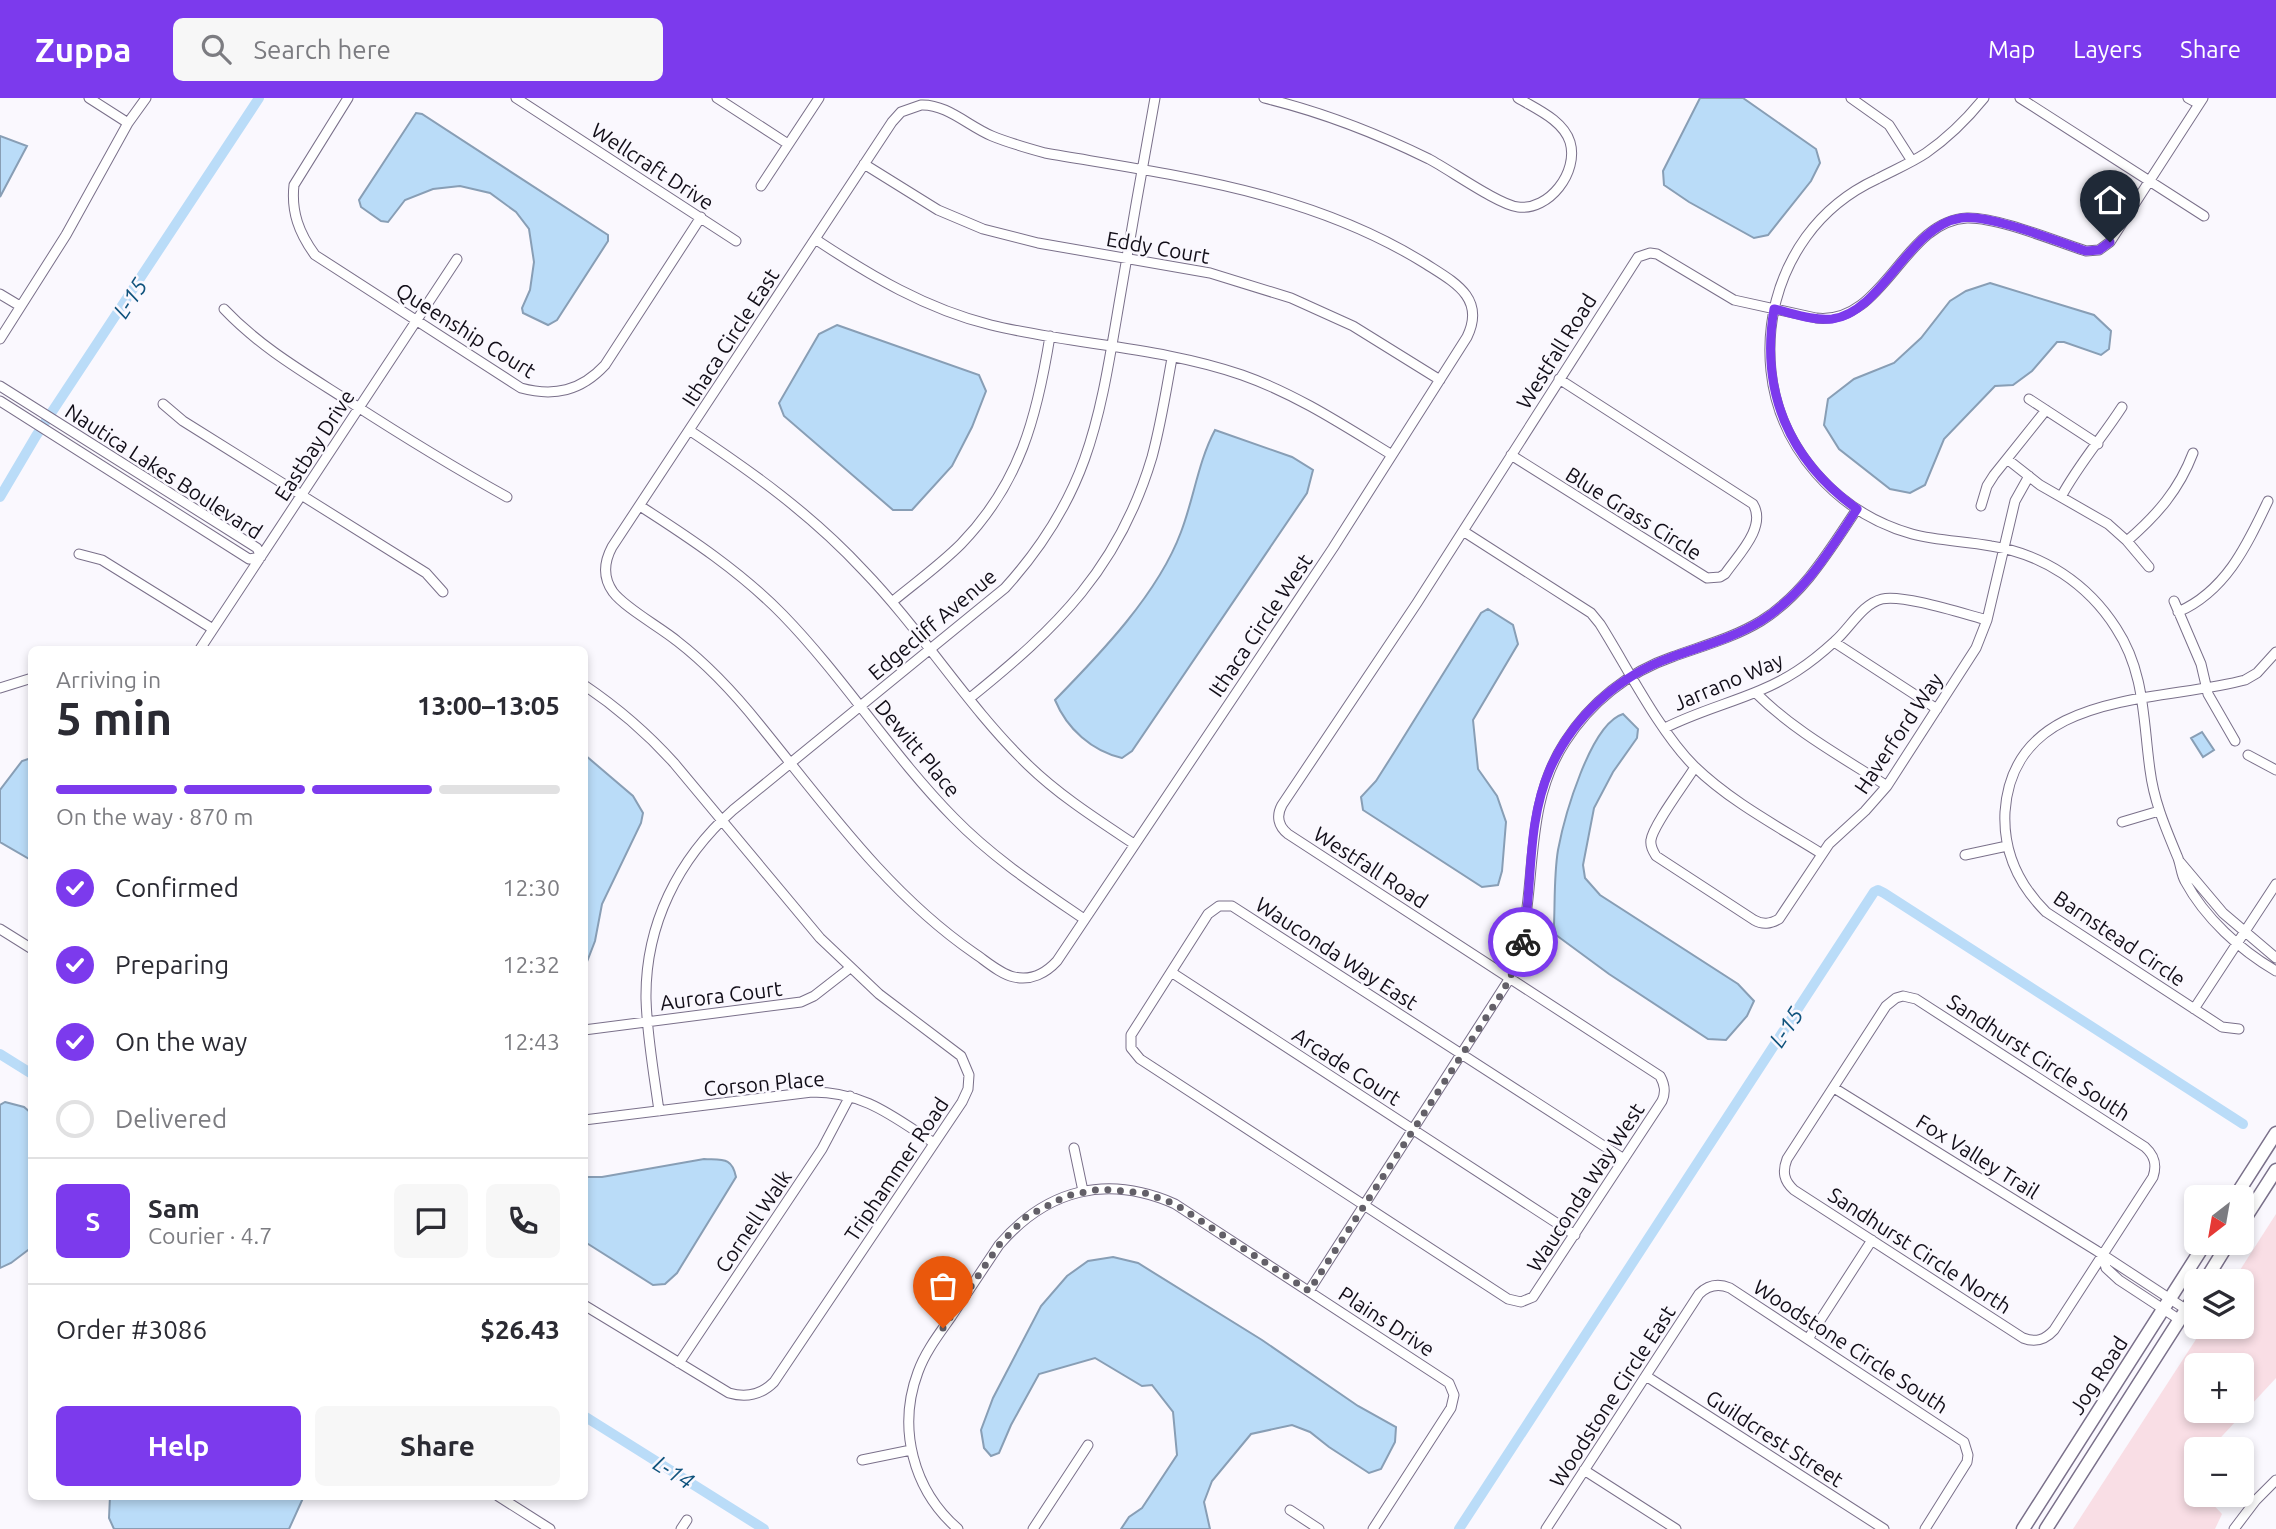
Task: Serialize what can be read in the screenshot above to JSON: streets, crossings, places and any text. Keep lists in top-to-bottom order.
{
  "streets": {
    "main road": ["Jog Road"],
    "street": [
      "Wellcraft Drive",
      "Eddy Court",
      "Queenship Court",
      "Ithaca Circle East",
      "Westfall Road",
      "Eastbay Drive",
      "Nautica Lakes Boulevard",
      "Blue Grass Circle",
      "Edgecliff Avenue",
      "Ithaca Circle West",
      "Jarrano Way",
      "Haverford Way",
      "Dewitt Place",
      "Barnstead Circle",
      "Wauconda Way East",
      "Aurora Court",
      "Sandhurst Circle South",
      "Arcade Court",
      "Corson Place",
      "Fox Valley Trail",
      "Triphammer Road",
      "Wauconda Way West",
      "Cornell Walk",
      "Sandhurst Circle North",
      "Plains Drive",
      "Woodstone Circle South",
      "Woodstone Circle East",
      "Guildcrest Street"
    ]
  },
  "crossings": [
    ["Wellcraft Drive", "Queenship Court"],
    ["Eddy Court", "Ithaca Circle East"],
    ["Eddy Court", "Edgecliff Avenue"],
    ["Eddy Court", "Ithaca Circle West"],
    ["Queenship Court", "Eastbay Drive"],
    ["Ithaca Circle East", "Edgecliff Avenue"],
    ["Ithaca Circle East", "Ithaca Circle West"],
    ["Ithaca Circle East", "Dewitt Place"],
    ["Westfall Road", "Blue Grass Circle"],
    ["Westfall Road", "Wauconda Way West"],
    ["Eastbay Drive", "Nautica Lakes Boulevard"],
    ["Edgecliff Avenue", "Ithaca Circle West"],
    ["Edgecliff Avenue", "Dewitt Place"],
    ["Edgecliff Avenue", "Aurora Court"],
    ["Edgecliff Avenue", "Corson Place"],
    ["Edgecliff Avenue", "Triphammer Road"],
    ["Ithaca Circle West", "Dewitt Place"],
    ["Jarrano Way", "Haverford Way"],
    ["Wauconda Way East", "Arcade Court"],
    ["Wauconda Way East", "Wauconda Way West"],
    ["Aurora Court", "Triphammer Road"],
    ["Sandhurst Circle South", "Fox Valley Trail"],
    ["Sandhurst Circle South", "Sandhurst Circle North"],
    ["Arcade Court", "Wauconda Way West"],
    ["Corson Place", "Triphammer Road"],
    ["Corson Place", "Cornell Walk"],
    ["Fox Valley Trail", "Sandhurst Circle North"],
    ["Fox Valley Trail", "Jog Road"],
    ["Triphammer Road", "Cornell Walk"],
    ["Woodstone Circle South", "Woodstone Circle East"],
    ["Woodstone Circle East", "Guildcrest Street"]
  ],
  "water": ["L-15", "L-14"],
  "north": "bottom left",
  "page": {
    "header": "Zuppa",
    "search": "Search here",
    "nav": ["Map", "Layers", "Share"],
    "heading": ["5 min", "Arriving in", "13:00–13:05"],
    "panel": [
      "Sam",
      "Courier · 4.7",
      "Order #3086",
      "$26.43"
    ],
    "bar": "On the way · 870 m",
    "list": [
      ["Confirmed", "12:30"],
      ["Preparing", "12:32"],
      ["On the way", "12:43"],
      "Delivered"
    ],
    "round": "S",
    "map_buttons": ["+", "−"],
    "buttons": ["Help", "Share"]
  }
}
